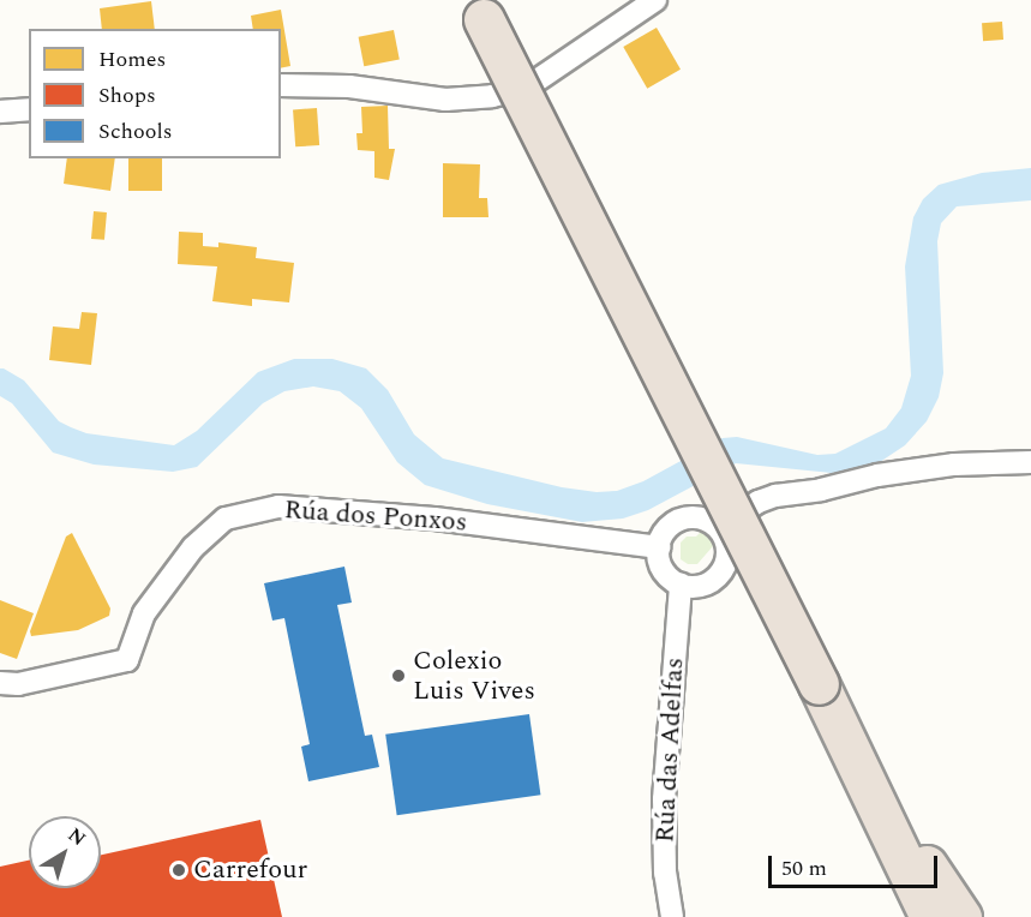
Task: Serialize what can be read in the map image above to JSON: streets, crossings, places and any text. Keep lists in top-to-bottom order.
{
  "streets": {
    "street": ["Rúa dos Ponxos", "Rúa das Adelfas"]
  },
  "crossings": [
    ["Rúa dos Ponxos", "Rúa das Adelfas"]
  ],
  "places": ["Colexio Luis Vives", "Carrefour"],
  "legend": ["Homes", "Shops", "Schools"],
  "scale_bar": "50 m",
  "north": "top right"
}
